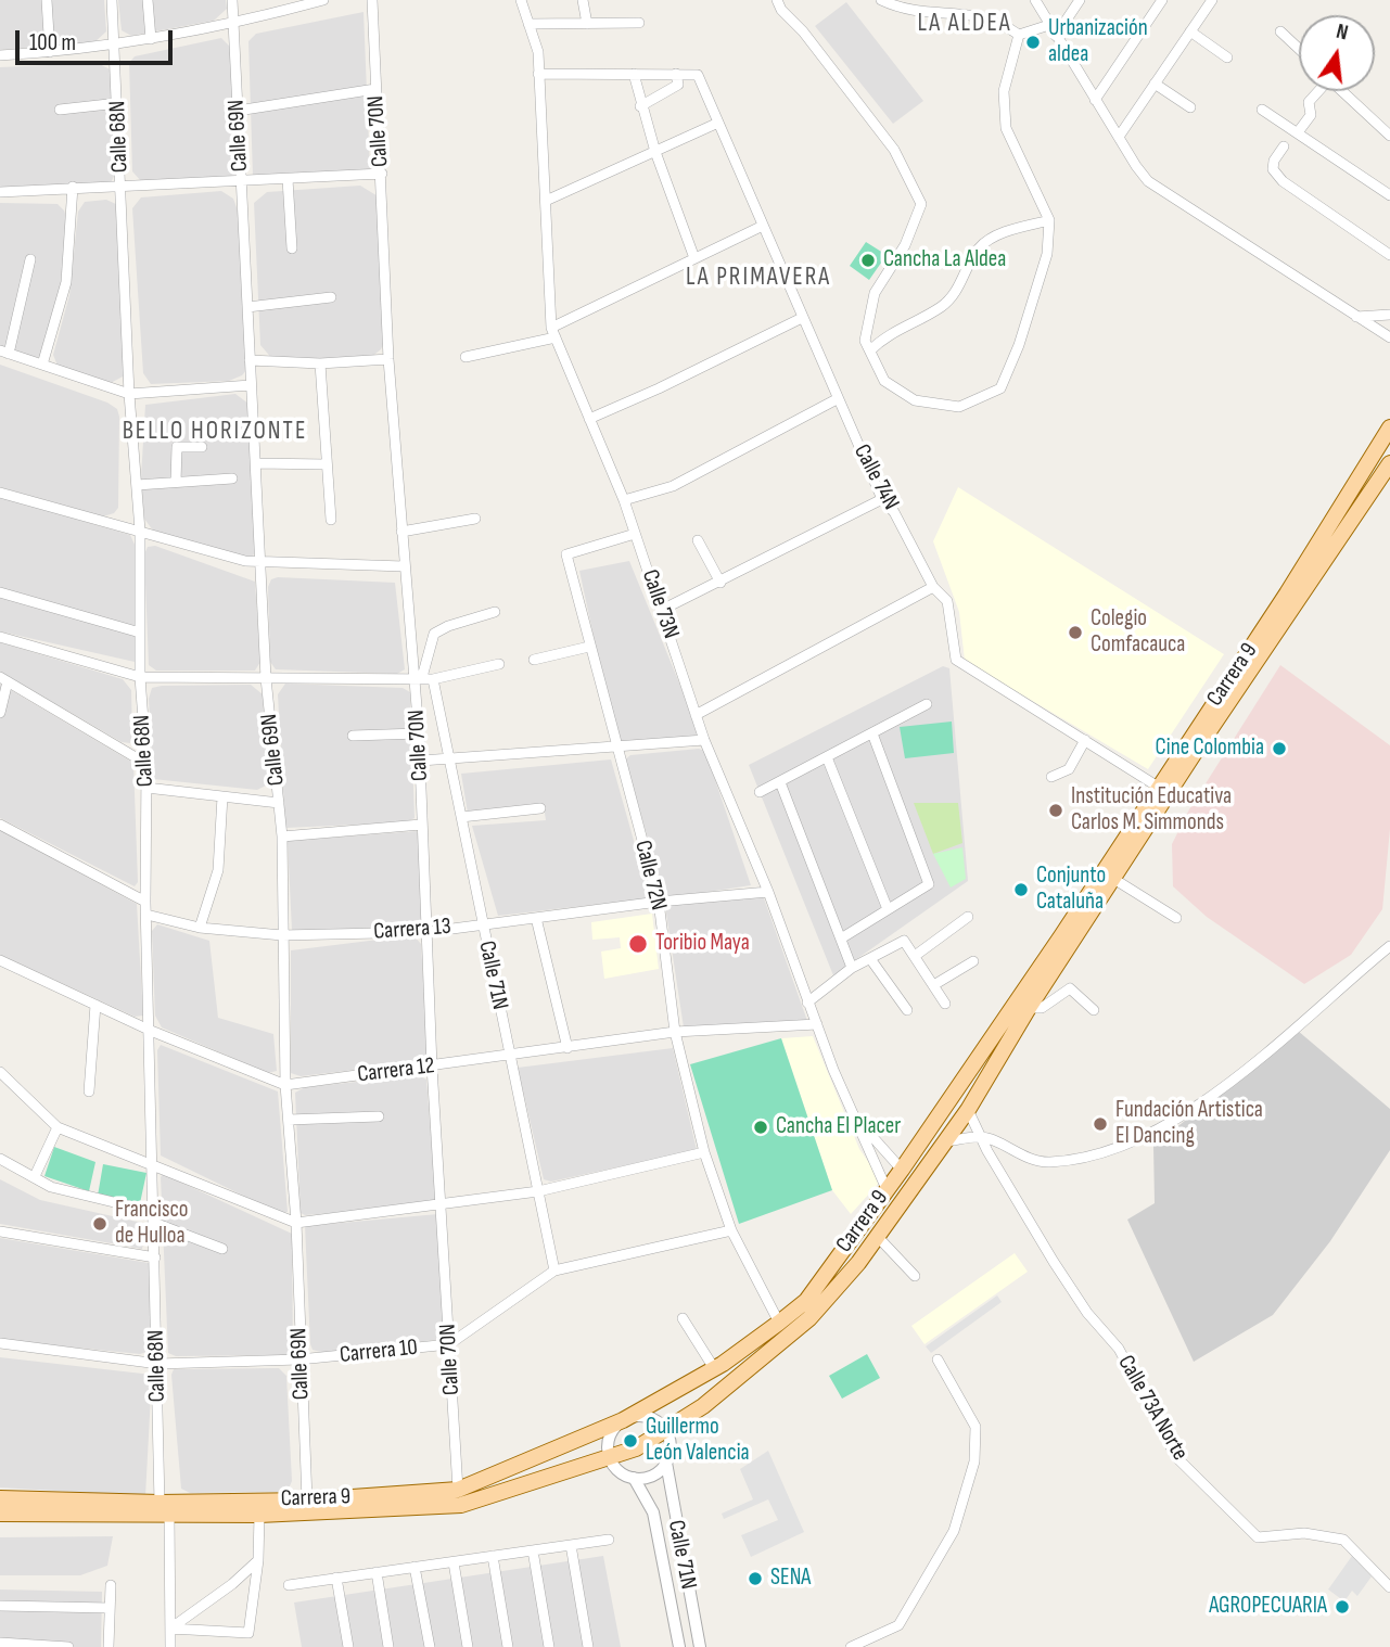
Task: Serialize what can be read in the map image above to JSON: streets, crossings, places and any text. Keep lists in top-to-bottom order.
{
  "streets": {
    "main road": ["Carrera 9"],
    "street": [
      "Calle 70N",
      "Calle 69N",
      "Calle 68N",
      "Calle 74N",
      "Calle 73N",
      "Calle 72N",
      "Carrera 13",
      "Calle 71N",
      "Carrera 12",
      "Carrera 10",
      "Calle 73A Norte"
    ]
  },
  "crossings": [
    ["Calle 70N", "Carrera 9"],
    ["Calle 70N", "Carrera 13"],
    ["Calle 70N", "Calle 71N"],
    ["Calle 70N", "Carrera 12"],
    ["Calle 70N", "Carrera 10"],
    ["Calle 69N", "Carrera 9"],
    ["Calle 69N", "Carrera 13"],
    ["Calle 69N", "Carrera 12"],
    ["Calle 69N", "Carrera 10"],
    ["Calle 68N", "Carrera 9"],
    ["Calle 68N", "Carrera 13"],
    ["Calle 68N", "Carrera 12"],
    ["Calle 68N", "Carrera 10"],
    ["Calle 74N", "Carrera 9"],
    ["Calle 73N", "Carrera 9"],
    ["Calle 73N", "Calle 72N"],
    ["Calle 73N", "Carrera 13"],
    ["Calle 73N", "Carrera 12"],
    ["Carrera 9", "Calle 72N"],
    ["Carrera 9", "Calle 71N"],
    ["Carrera 9", "Calle 73A Norte"],
    ["Calle 72N", "Carrera 13"],
    ["Calle 72N", "Carrera 12"],
    ["Calle 72N", "Carrera 10"],
    ["Carrera 13", "Calle 71N"],
    ["Calle 71N", "Carrera 12"],
    ["Calle 71N", "Carrera 10"]
  ],
  "districts": ["LA ALDEA", "LA PRIMAVERA", "BELLO HORIZONTE"],
  "places": [
    "Urbanización aldea",
    "Cancha La Aldea",
    "Colegio Comfacauca",
    "Cine Colombia",
    "Institución Educativa Carlos M. Simmonds",
    "Conjunto Cataluña",
    "Toribio Maya",
    "Fundación Artistica El Dancing",
    "Cancha El Placer",
    "Francisco de Hulloa",
    "Guillermo León Valencia",
    "SENA",
    "AGROPECUARIA"
  ],
  "scale_bar": "100 m",
  "north": "top"
}
